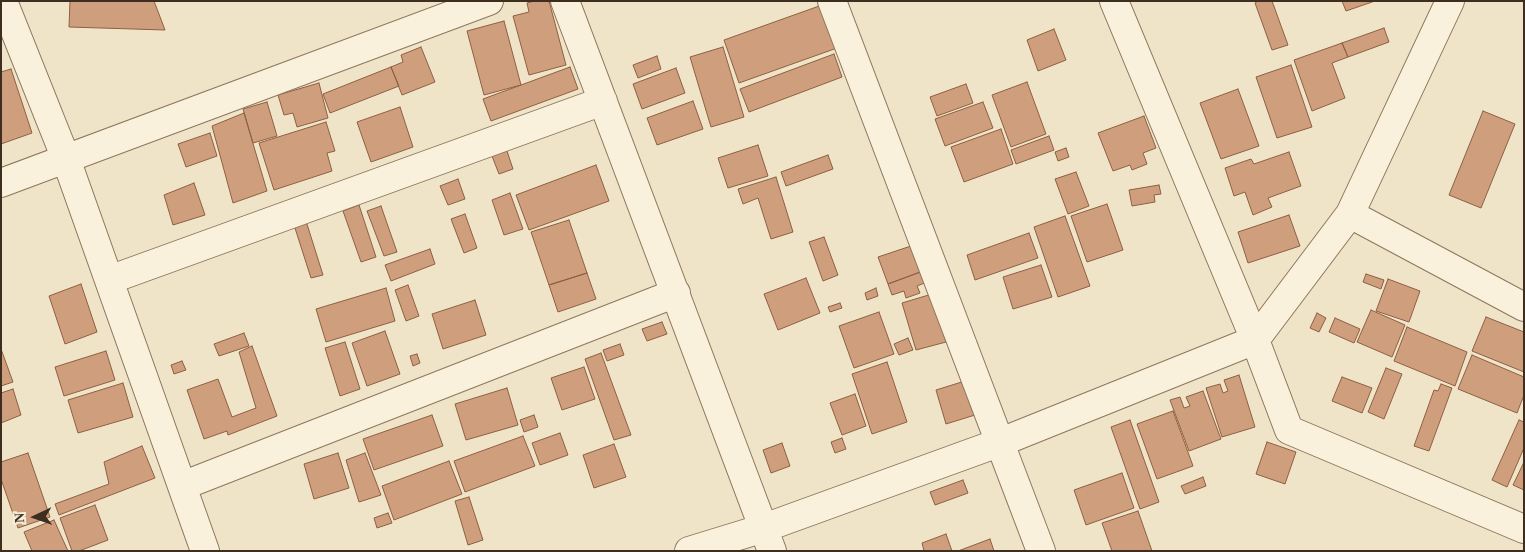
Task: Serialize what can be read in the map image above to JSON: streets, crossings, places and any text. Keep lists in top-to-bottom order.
{
  "north": "left"
}
